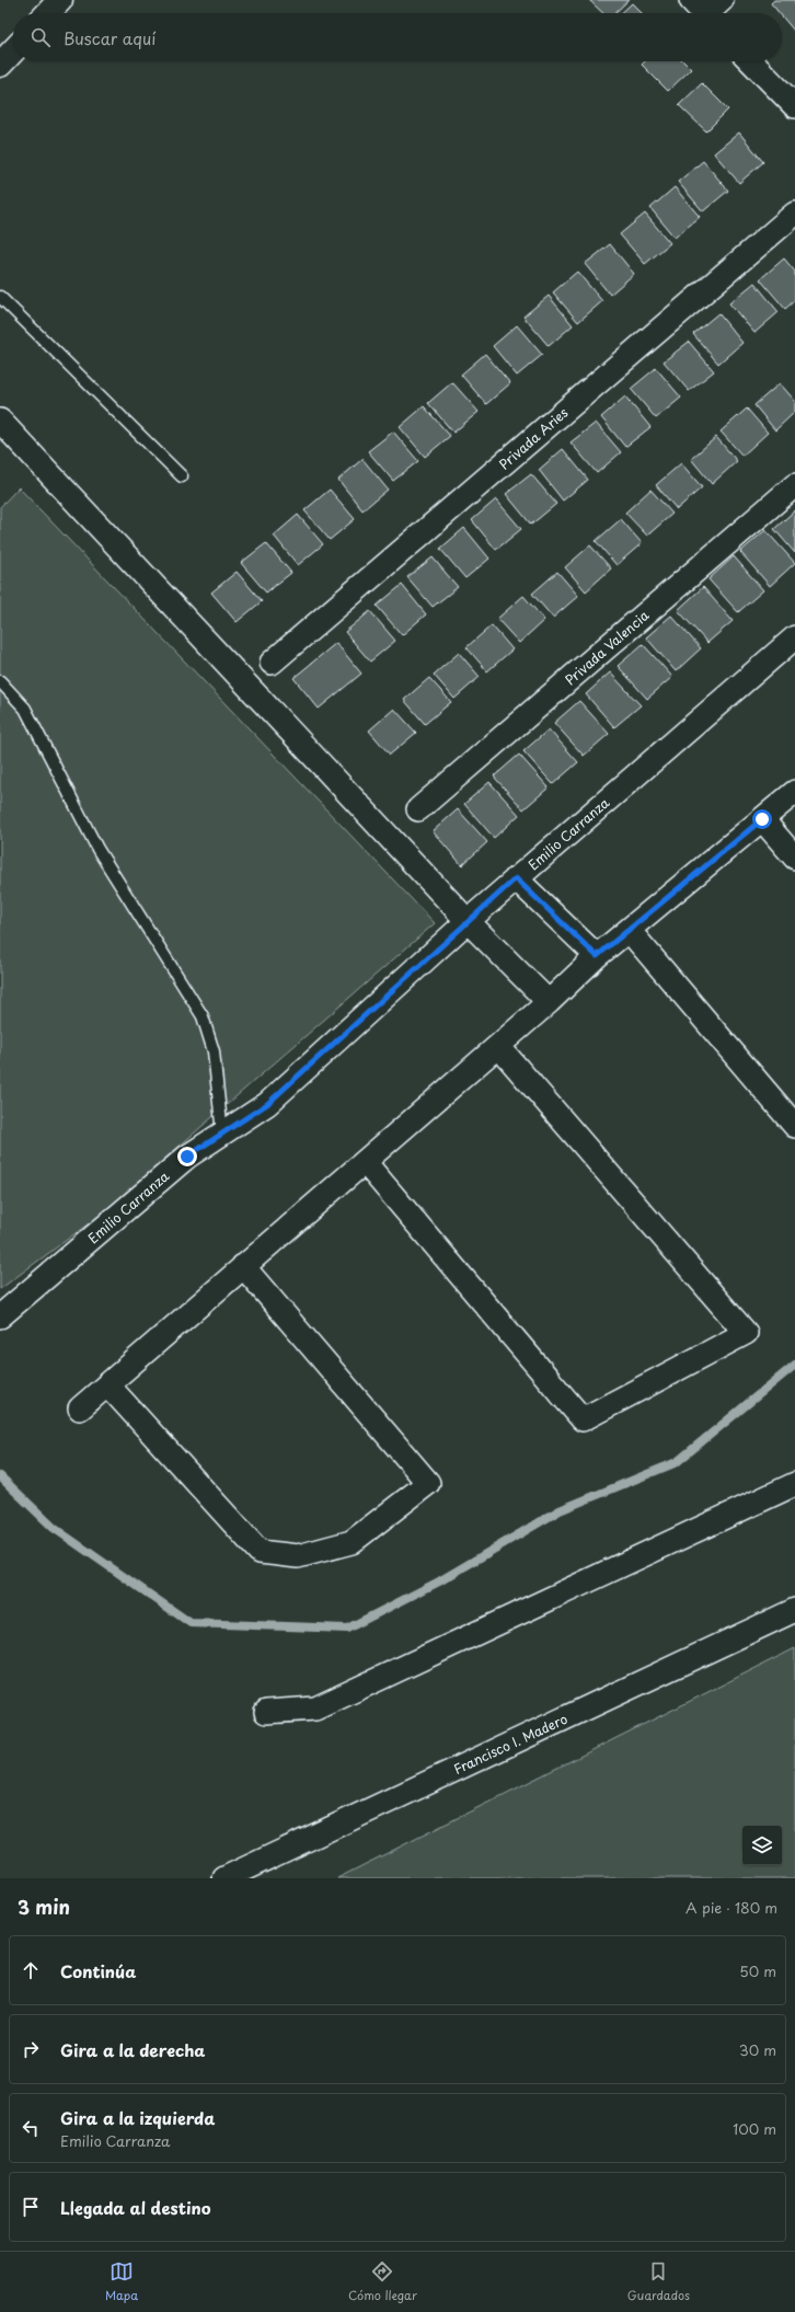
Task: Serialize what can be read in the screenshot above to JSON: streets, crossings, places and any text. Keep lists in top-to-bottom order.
{
  "streets": {
    "street": [
      "Privada Aries",
      "Privada Valencia",
      "Emilio Carranza",
      "Francisco I. Madero"
    ]
  },
  "page": {
    "search": "Buscar aquí",
    "heading": ["3 min", "A pie · 180 m"],
    "list": [
      ["Continúa", "50 m"],
      ["Gira a la derecha", "30 m"],
      ["Gira a la izquierda", "Emilio Carranza", "100 m"],
      "Llegada al destino"
    ],
    "nav": ["Mapa", "Cómo llegar", "Guardados"]
  }
}
